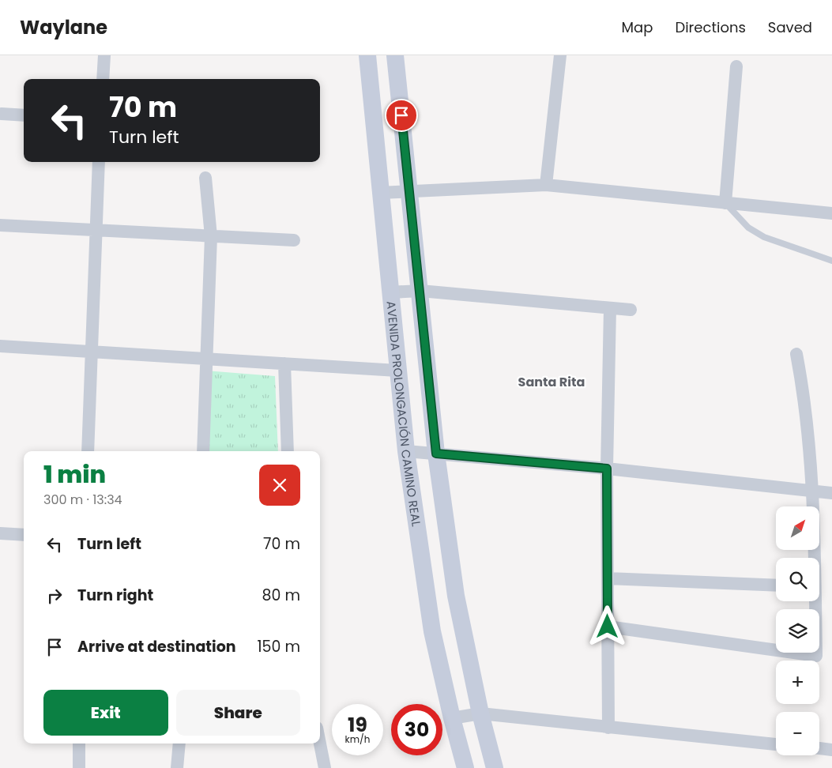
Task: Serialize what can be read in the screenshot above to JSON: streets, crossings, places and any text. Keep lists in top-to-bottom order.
{
  "streets": {
    "main road": ["AVENIDA PROLONGACIÓN CAMINO REAL"]
  },
  "districts": ["Santa Rita"],
  "north": "top right",
  "page": {
    "header": "Waylane",
    "nav": ["Map", "Directions", "Saved"],
    "turn": ["70 m", "Turn left"],
    "heading": ["1 min", "300 m · 13:34"],
    "map_buttons": ["+", "−"],
    "list": [
      {
        "name": "Turn left",
        "value": "70 m"
      },
      {
        "name": "Turn right",
        "value": "80 m"
      },
      {
        "name": "Arrive at destination",
        "value": "150 m"
      }
    ],
    "buttons": ["Exit", "Share"],
    "speed": "19 km/h",
    "limit": "30"
  }
}
